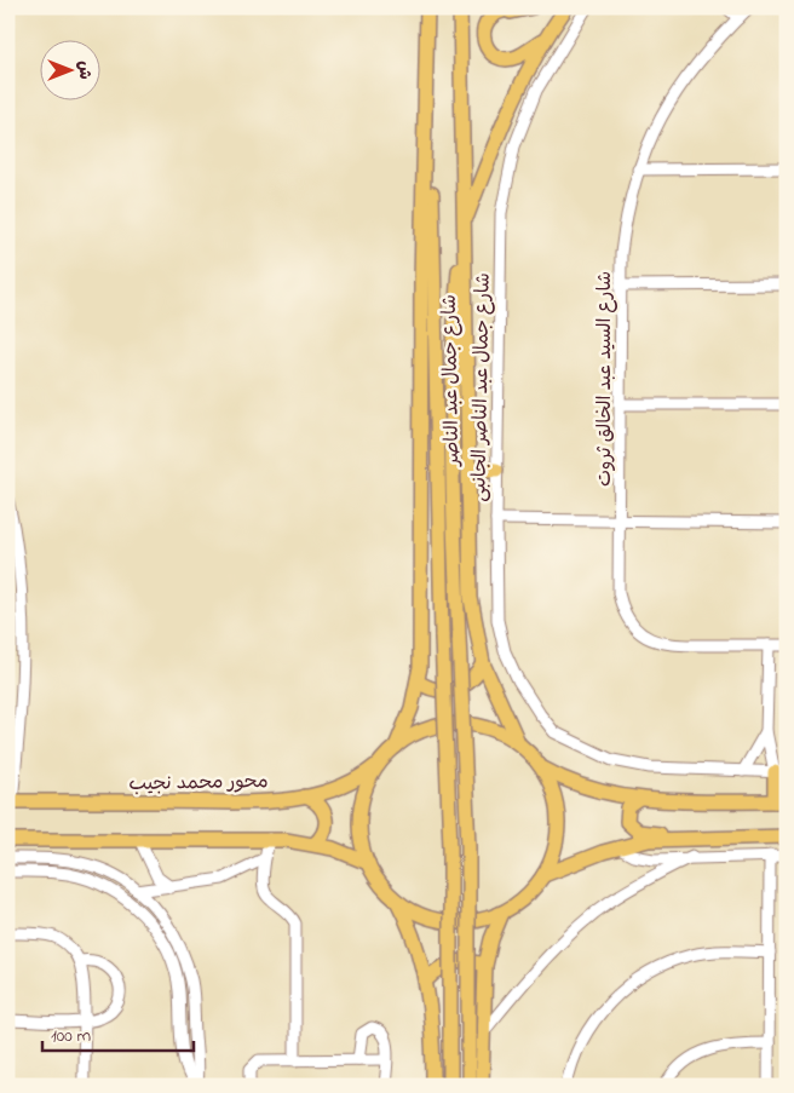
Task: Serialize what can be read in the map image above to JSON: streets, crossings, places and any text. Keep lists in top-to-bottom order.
{
  "streets": {
    "main road": ["شارع جمال عبد الناصر", "محور محمد نجيب"],
    "street": ["شارع السيد عبد الخالق ثروت", "شارع جمال عبد الناصر الجانبى"]
  },
  "crossings": [
    ["شارع جمال عبد الناصر", "محور محمد نجيب"]
  ],
  "scale_bar": "100 m",
  "north": "right"
}
